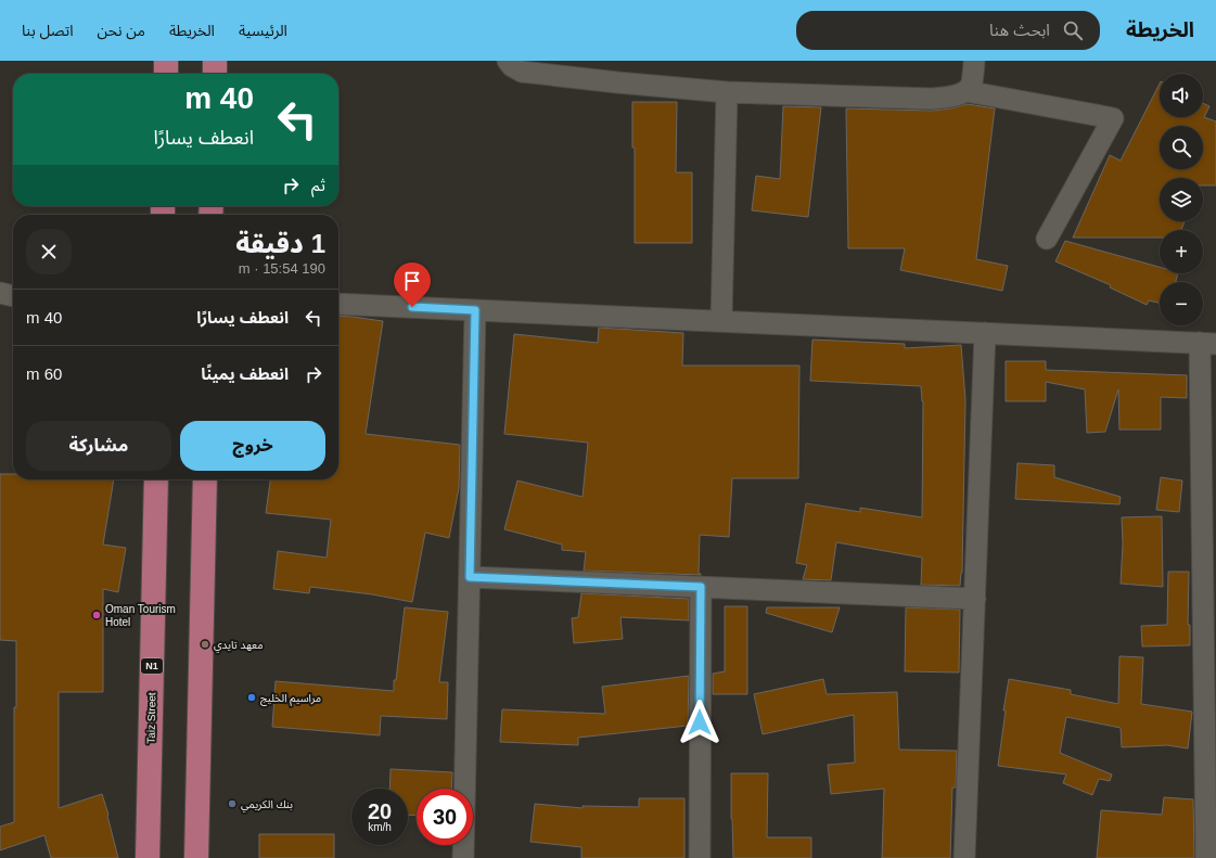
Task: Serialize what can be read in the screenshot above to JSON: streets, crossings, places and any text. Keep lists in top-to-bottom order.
{
  "streets": {
    "highway": ["N1", "Taiz Street"]
  },
  "places": [
    "Oman Tourism Hotel",
    "معهد تايدي",
    "مراسيم الخليج",
    "بنك الكريمي"
  ],
  "page": {
    "header": "الخريطة",
    "search": "ابحث هنا",
    "nav": [
      "الرئيسية",
      "الخريطة",
      "من نحن",
      "اتصل بنا"
    ],
    "map_buttons": ["+", "−"],
    "turn": ["40 m", "انعطف يسارًا"],
    "then": "ثم",
    "heading": ["1 دقيقة", "190 m · 15:54"],
    "list": [
      {
        "name": "انعطف يسارًا",
        "value": "40 m"
      },
      {
        "name": "انعطف يمينًا",
        "value": "60 m"
      }
    ],
    "buttons": ["خروج", "مشاركة"],
    "speed": "20 km/h",
    "limit": "30"
  }
}
